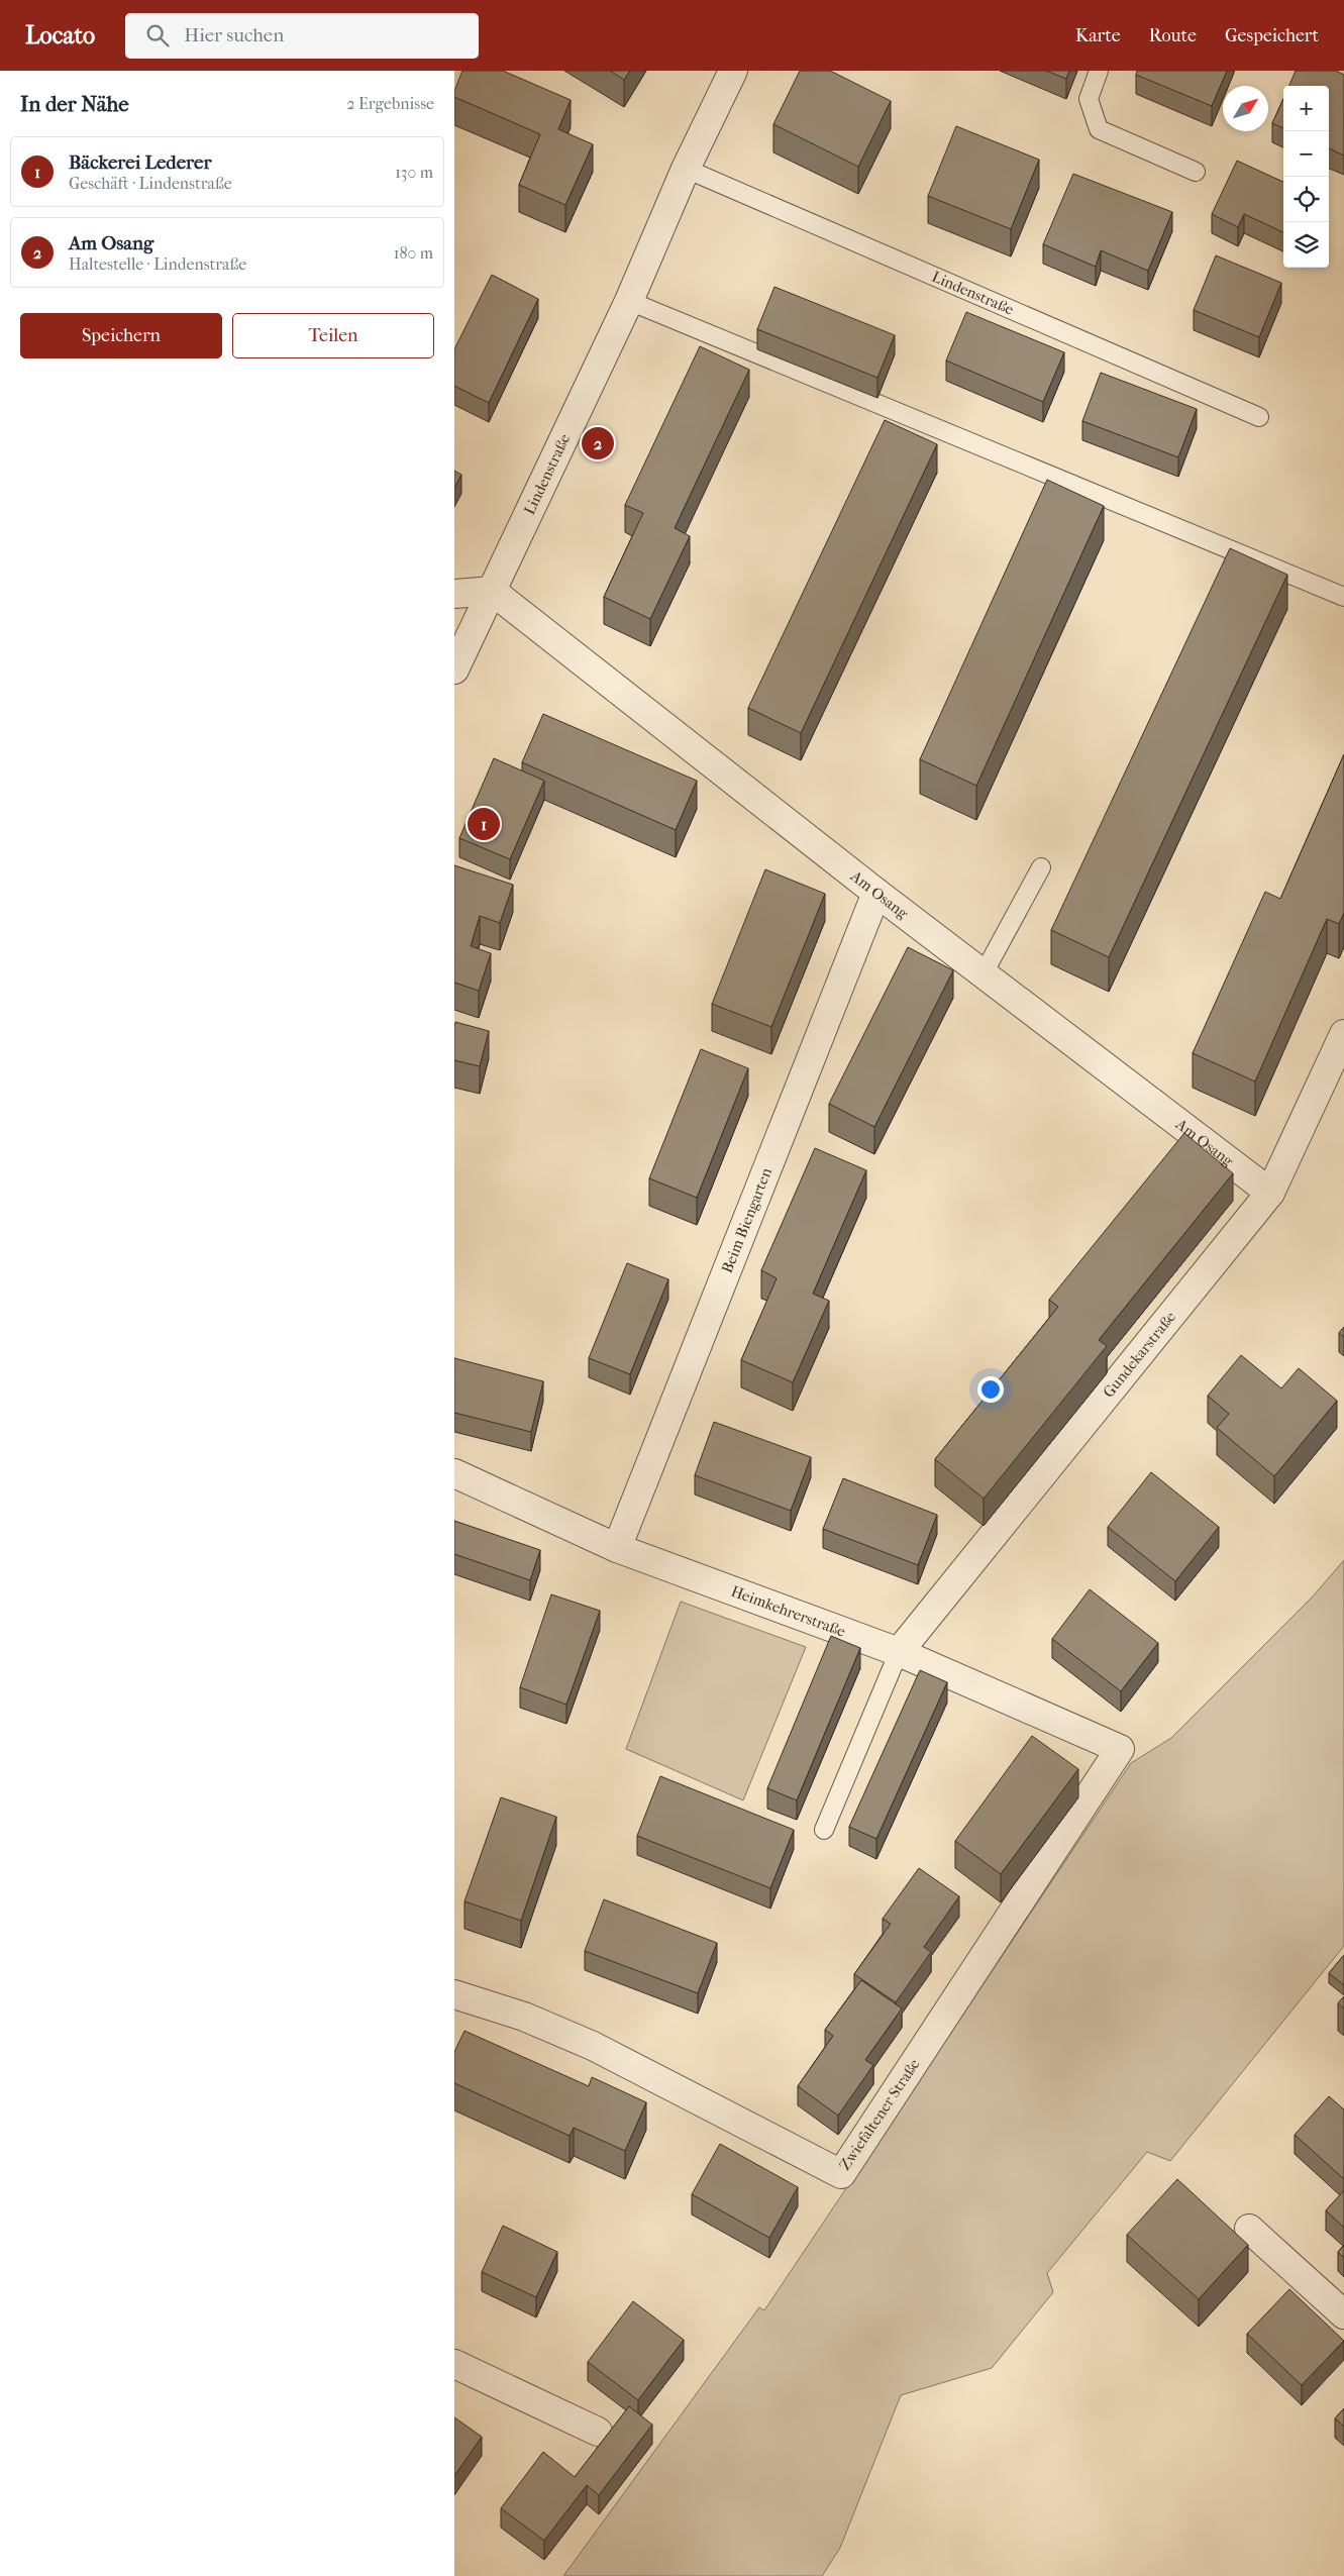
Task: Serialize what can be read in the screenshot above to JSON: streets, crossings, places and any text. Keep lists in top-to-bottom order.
{
  "streets": {
    "street": [
      "Lindenstraße",
      "Am Osang",
      "Beim Biengarten",
      "Gundekarstraße",
      "Heimkehrerstraße",
      "Zwiefaltener Straße"
    ]
  },
  "crossings": [
    ["Lindenstraße", "Am Osang"],
    ["Am Osang", "Beim Biengarten"],
    ["Am Osang", "Gundekarstraße"],
    ["Beim Biengarten", "Heimkehrerstraße"],
    ["Gundekarstraße", "Heimkehrerstraße"],
    ["Heimkehrerstraße", "Zwiefaltener Straße"]
  ],
  "north": "top right",
  "page": {
    "header": "Locato",
    "search": "Hier suchen",
    "nav": ["Karte", "Route", "Gespeichert"],
    "heading": ["In der Nähe", "2 Ergebnisse"],
    "map_buttons": ["+", "−"],
    "list": [
      {
        "mark": "1",
        "name": "Bäckerei Lederer",
        "note": "Geschäft · Lindenstraße",
        "value": "130 m"
      },
      {
        "mark": "2",
        "name": "Am Osang",
        "note": "Haltestelle · Lindenstraße",
        "value": "180 m"
      }
    ],
    "buttons": ["Speichern", "Teilen"],
    "pins": ["2", "1"]
  }
}
